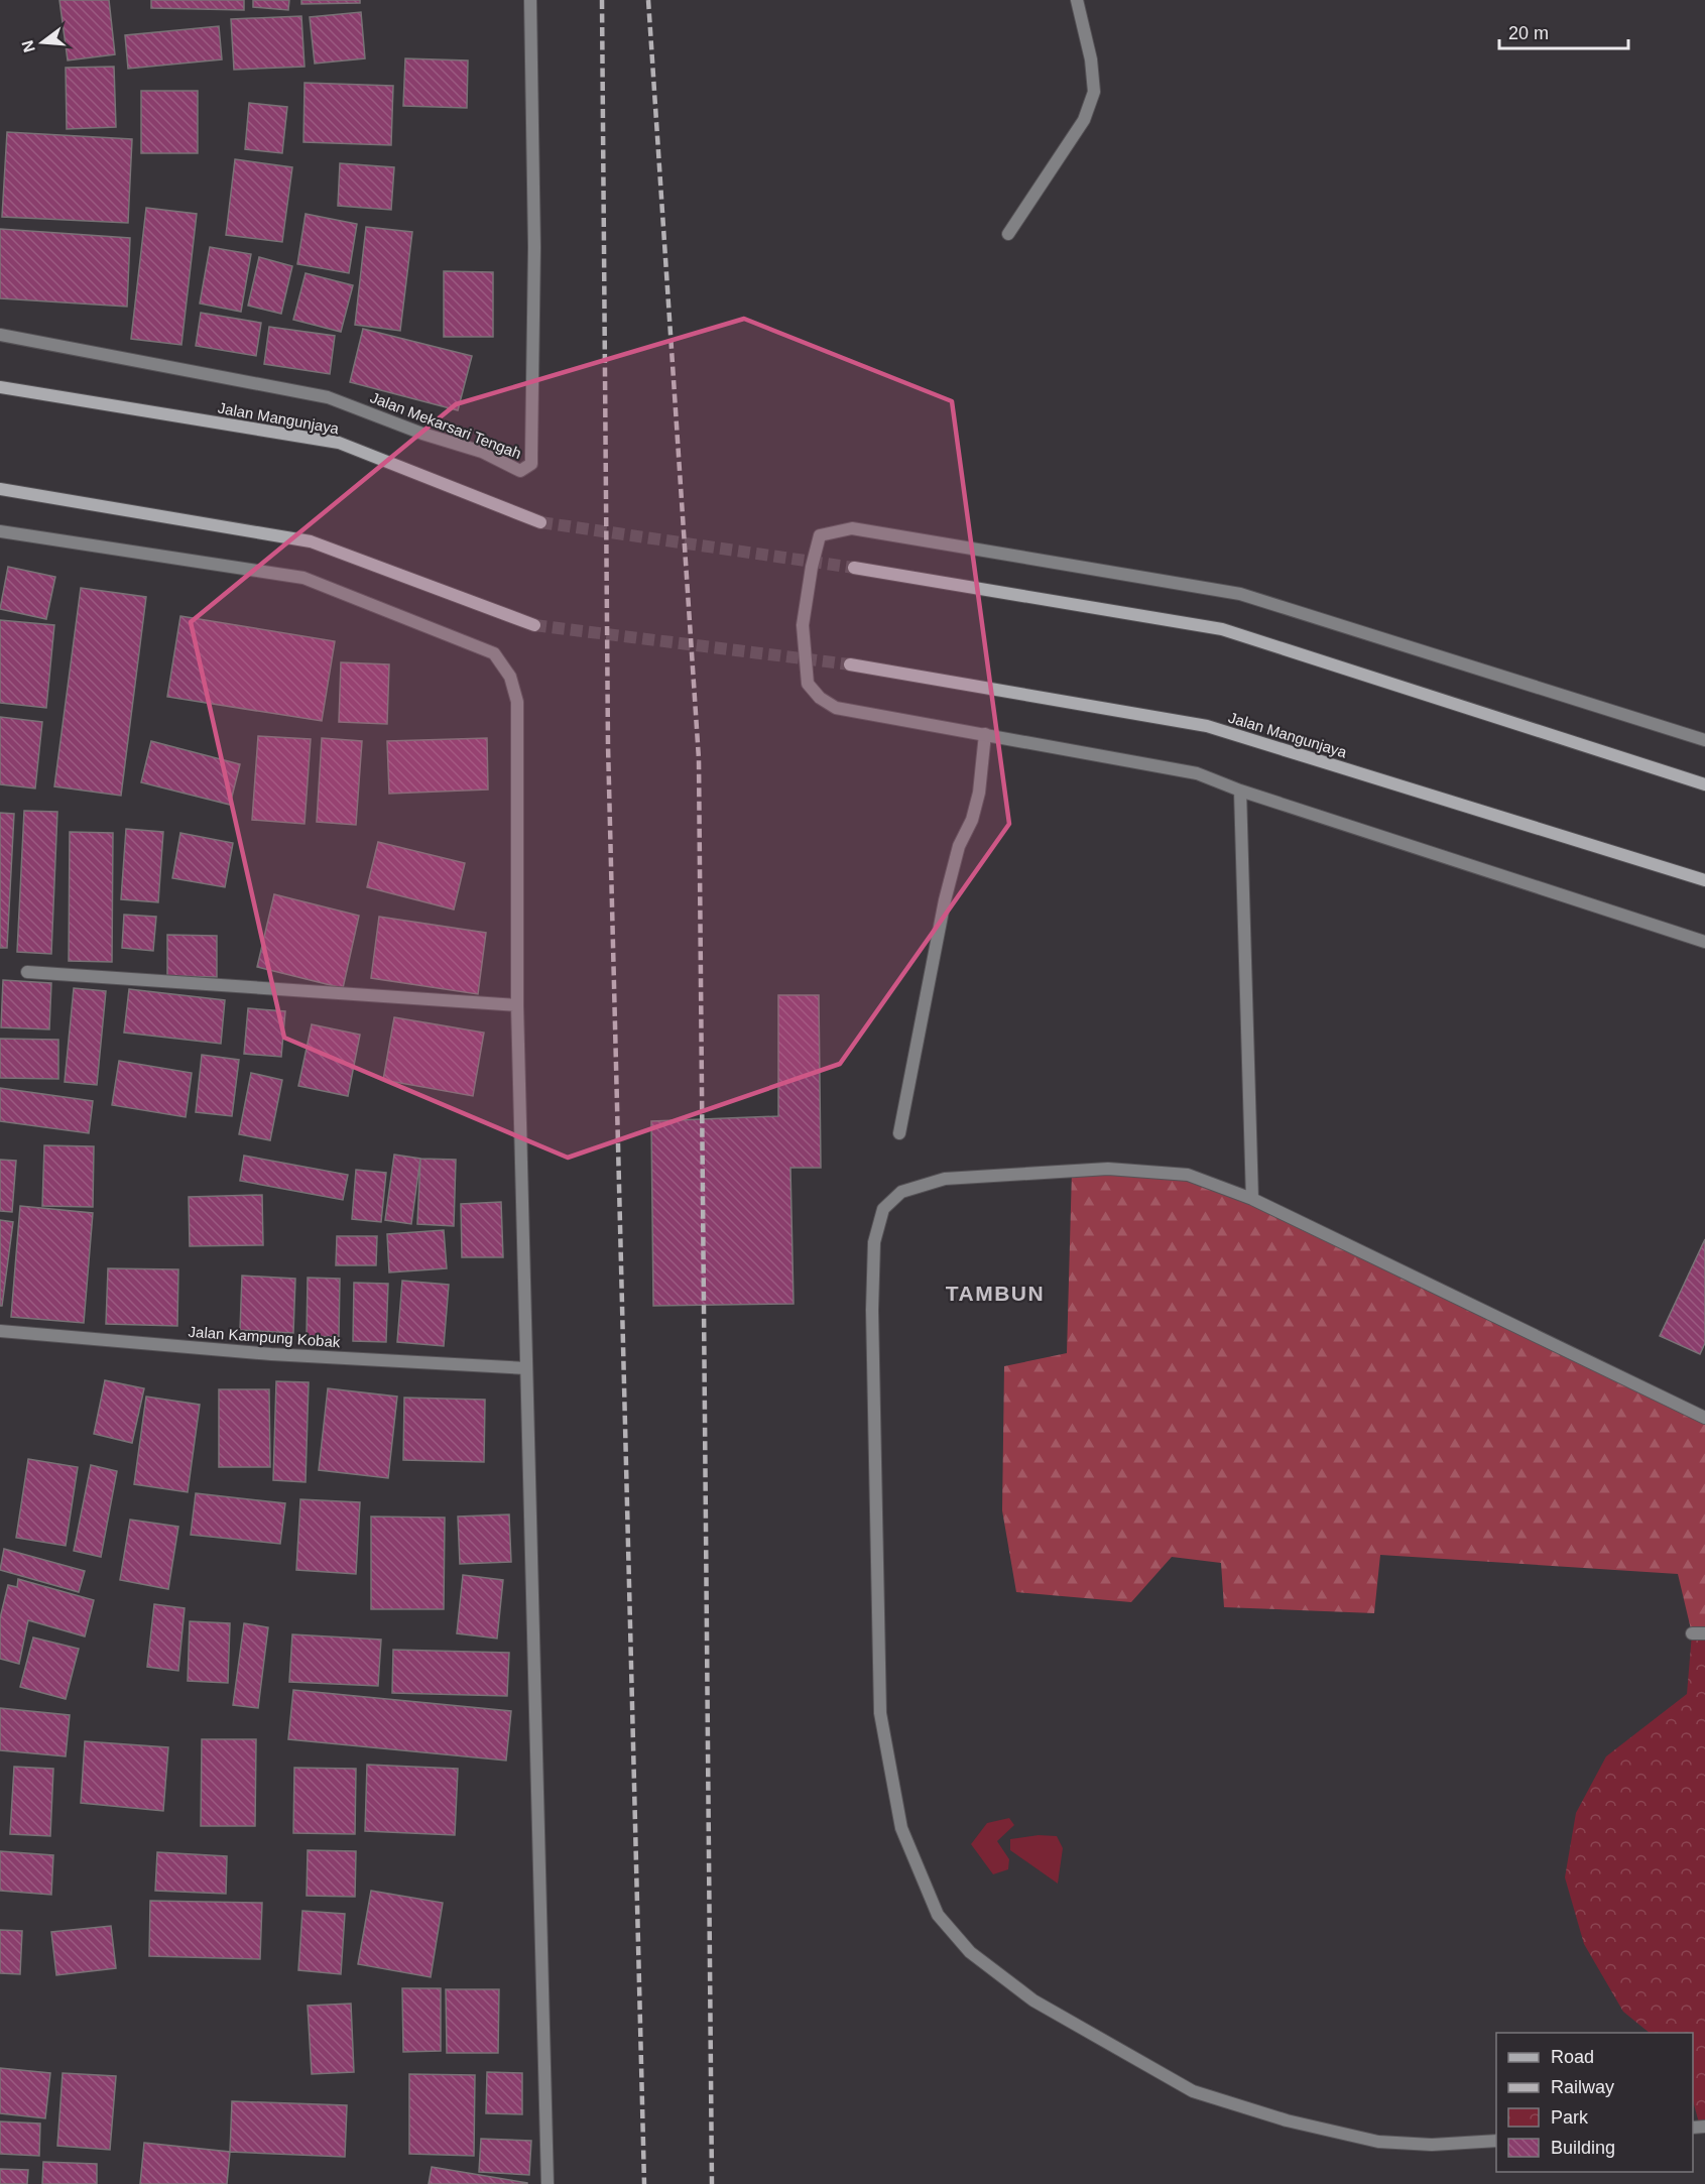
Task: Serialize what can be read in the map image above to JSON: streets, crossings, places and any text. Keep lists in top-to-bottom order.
{
  "streets": {
    "main road": ["Jalan Mangunjaya"],
    "street": ["Jalan Mekarsari Tengah", "Jalan Kampung Kobak"]
  },
  "districts": ["TAMBUN"],
  "legend": [
    "Road",
    "Railway",
    "Park",
    "Building"
  ],
  "scale_bar": "20 m",
  "north": "left"
}
